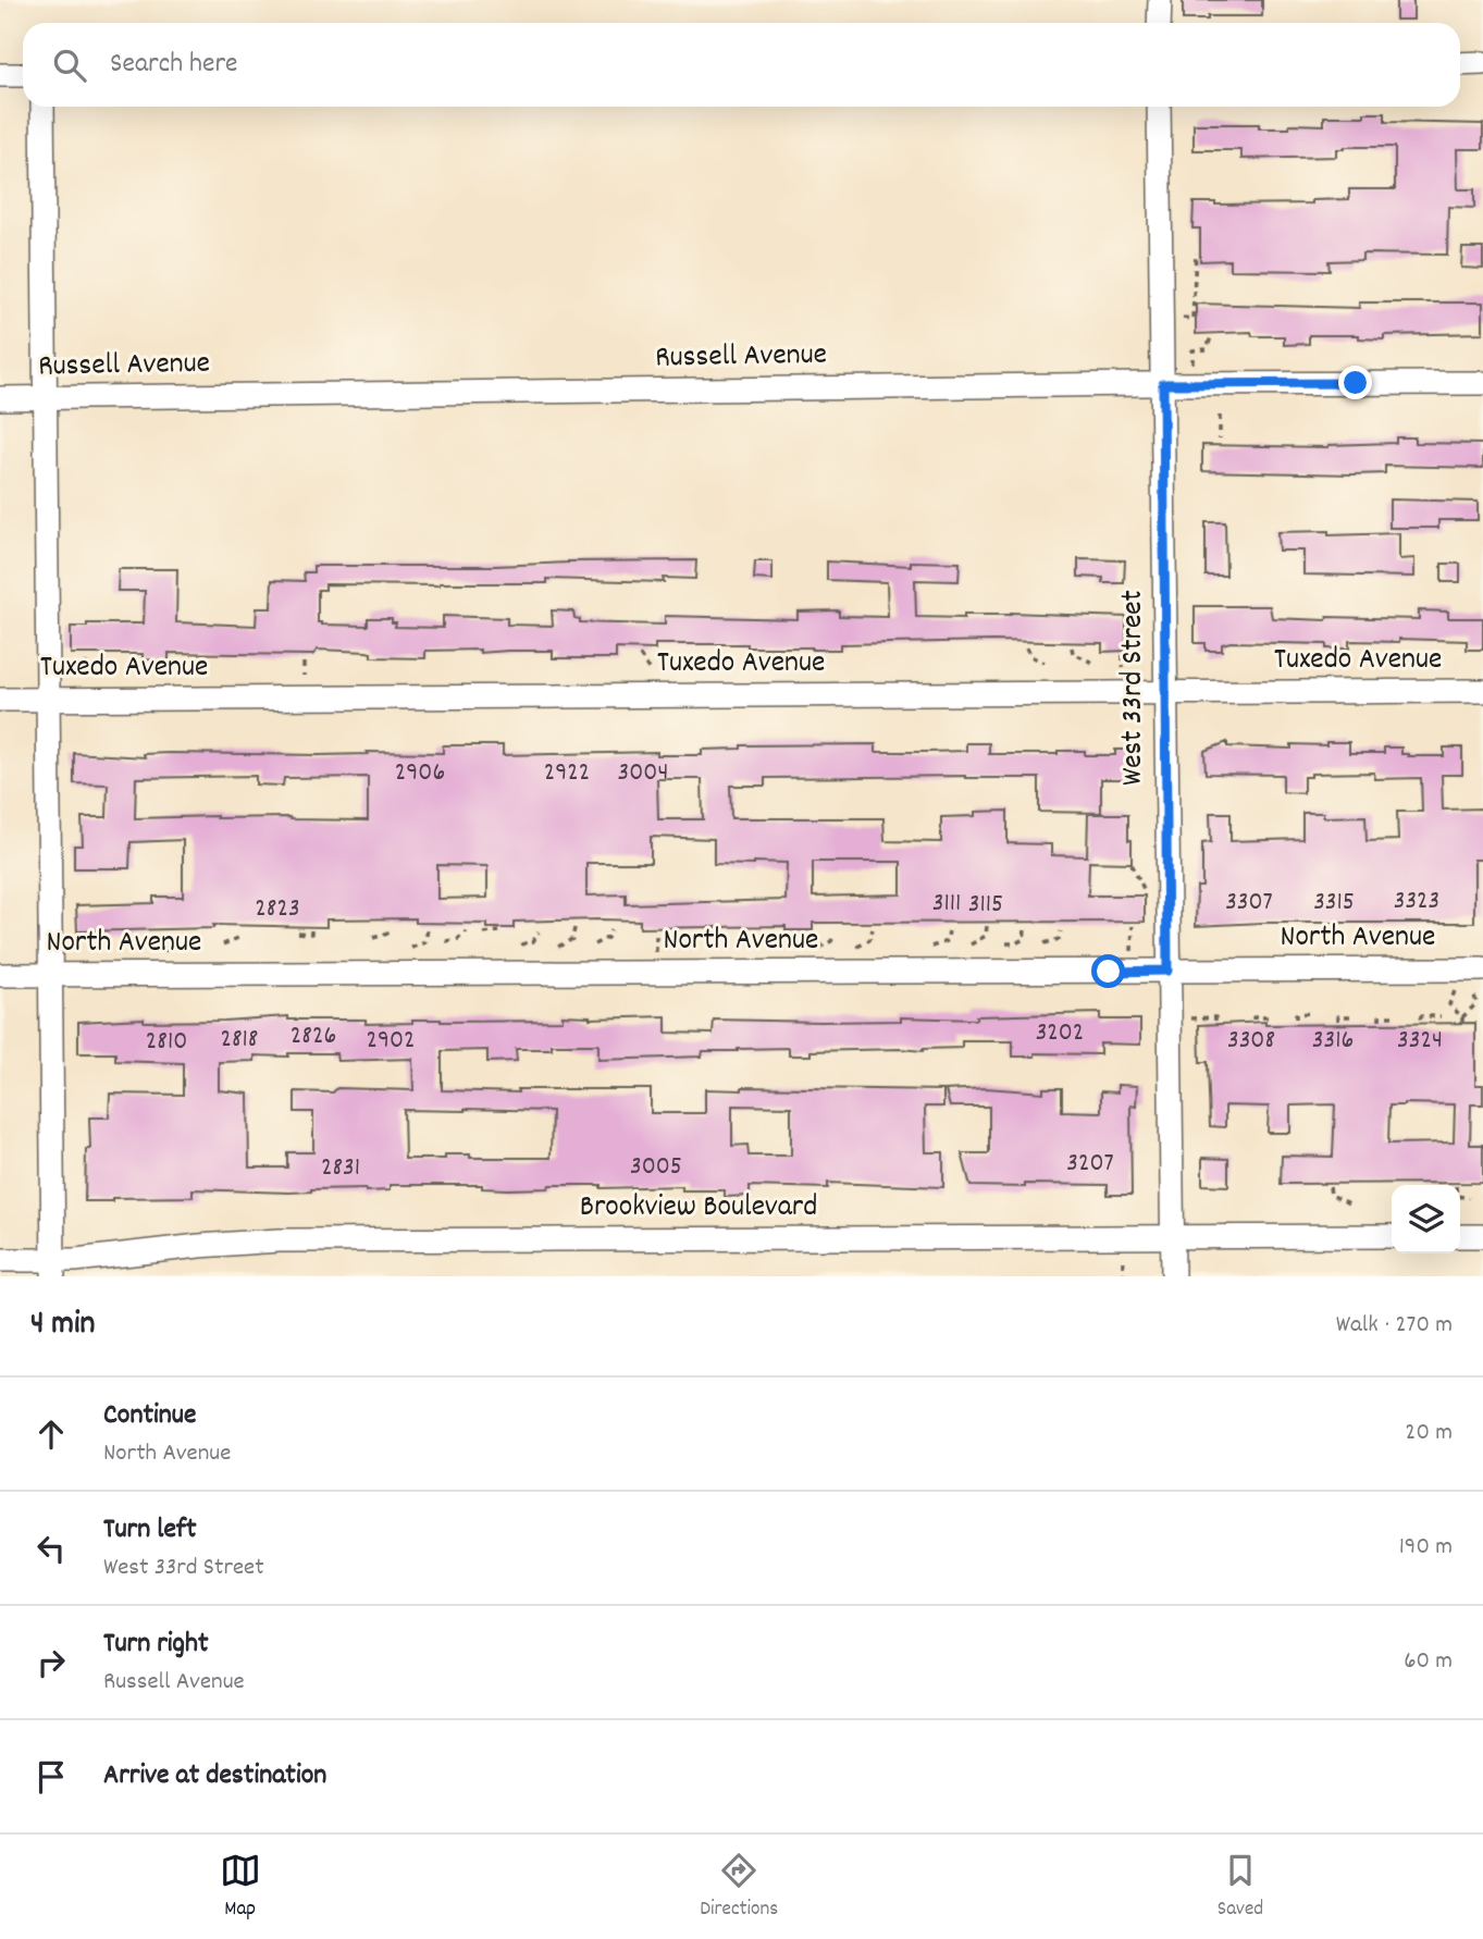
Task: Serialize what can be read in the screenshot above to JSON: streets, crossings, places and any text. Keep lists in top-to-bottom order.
{
  "streets": {
    "street": [
      "Russell Avenue",
      "Tuxedo Avenue",
      "West 33rd Street",
      "North Avenue",
      "Brookview Boulevard"
    ]
  },
  "crossings": [
    ["Russell Avenue", "West 33rd Street"],
    ["Tuxedo Avenue", "West 33rd Street"],
    ["West 33rd Street", "North Avenue"],
    ["West 33rd Street", "Brookview Boulevard"]
  ],
  "house_numbers": [
    "2906",
    "2922",
    "3004",
    "3323",
    "3307",
    "3315",
    "3111",
    "3115",
    "2823",
    "3202",
    "2826",
    "2818",
    "2902",
    "3308",
    "3316",
    "3324",
    "2810",
    "3207",
    "3005",
    "2831"
  ],
  "page": {
    "search": "Search here",
    "heading": ["4 min", "Walk · 270 m"],
    "list": [
      ["Continue", "North Avenue", "20 m"],
      ["Turn left", "West 33rd Street", "190 m"],
      ["Turn right", "Russell Avenue", "60 m"],
      "Arrive at destination"
    ],
    "nav": ["Map", "Directions", "Saved"]
  }
}
